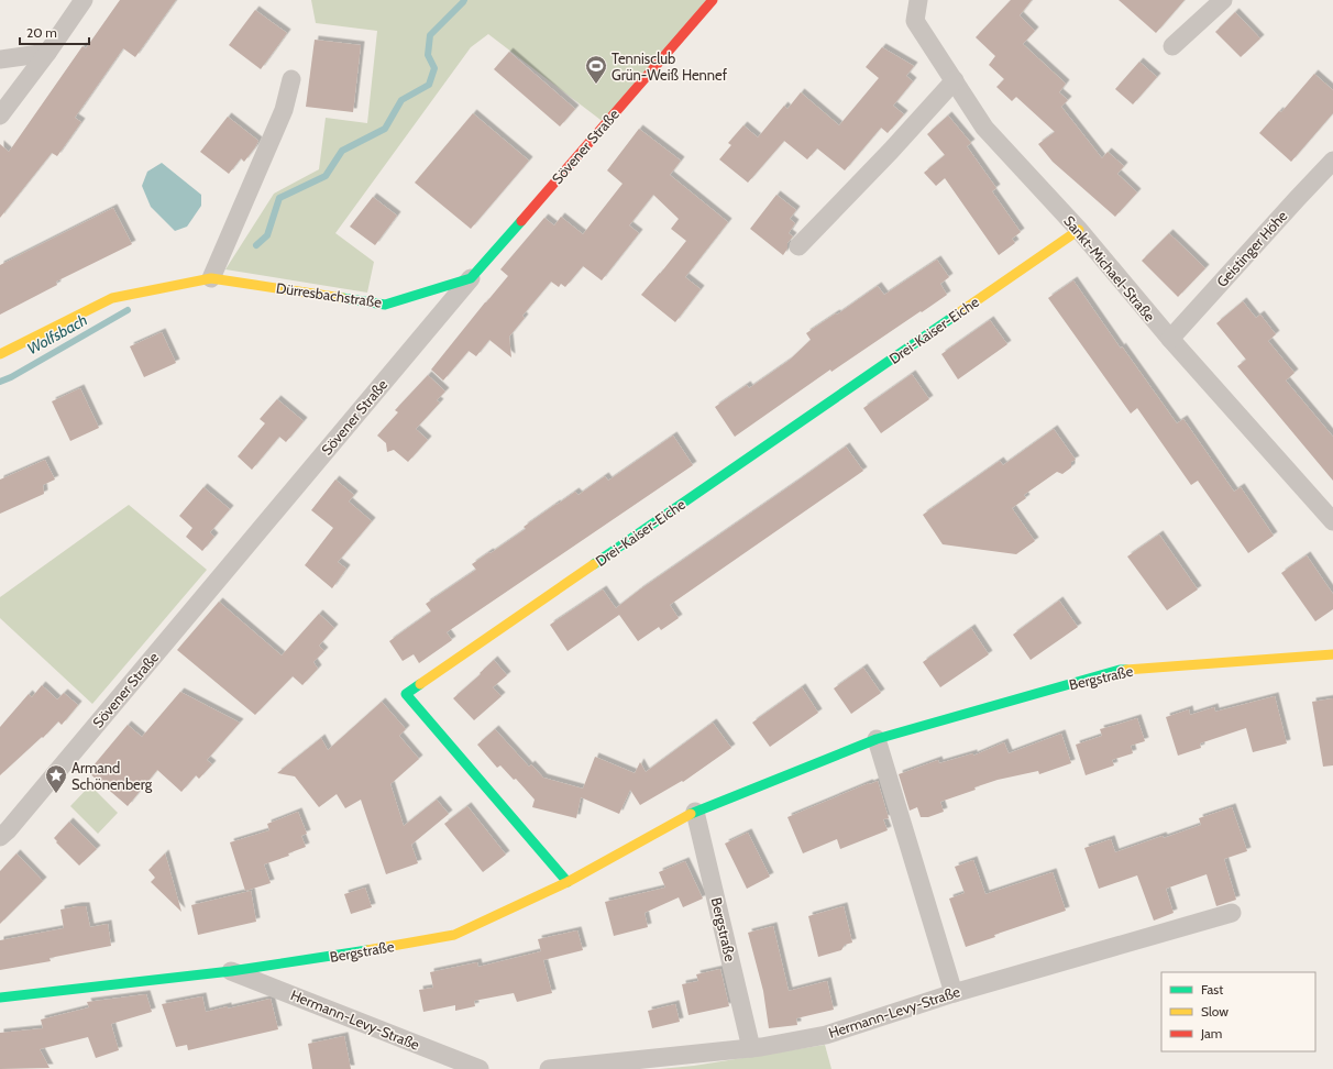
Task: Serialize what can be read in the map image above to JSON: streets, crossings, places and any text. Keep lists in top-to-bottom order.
{
  "streets": {
    "street": [
      "Sövener Straße",
      "Geistinger Höhe",
      "Sankt-Michael-Straße",
      "Dürresbachstraße",
      "Drei-Kaiser-Eiche",
      "Bergstraße",
      "Hermann-Levy-Straße"
    ]
  },
  "crossings": [
    ["Sövener Straße", "Dürresbachstraße"],
    ["Geistinger Höhe", "Sankt-Michael-Straße"],
    ["Sankt-Michael-Straße", "Drei-Kaiser-Eiche"],
    ["Drei-Kaiser-Eiche", "Bergstraße"],
    ["Bergstraße", "Hermann-Levy-Straße"]
  ],
  "water": ["Wolfsbach"],
  "places": {
    "sports": ["Tennisclub Grün-Weiß Hennef"],
    "place": ["Armand Schönenberg"]
  },
  "legend": ["Fast", "Slow", "Jam"],
  "scale_bar": "20 m"
}
